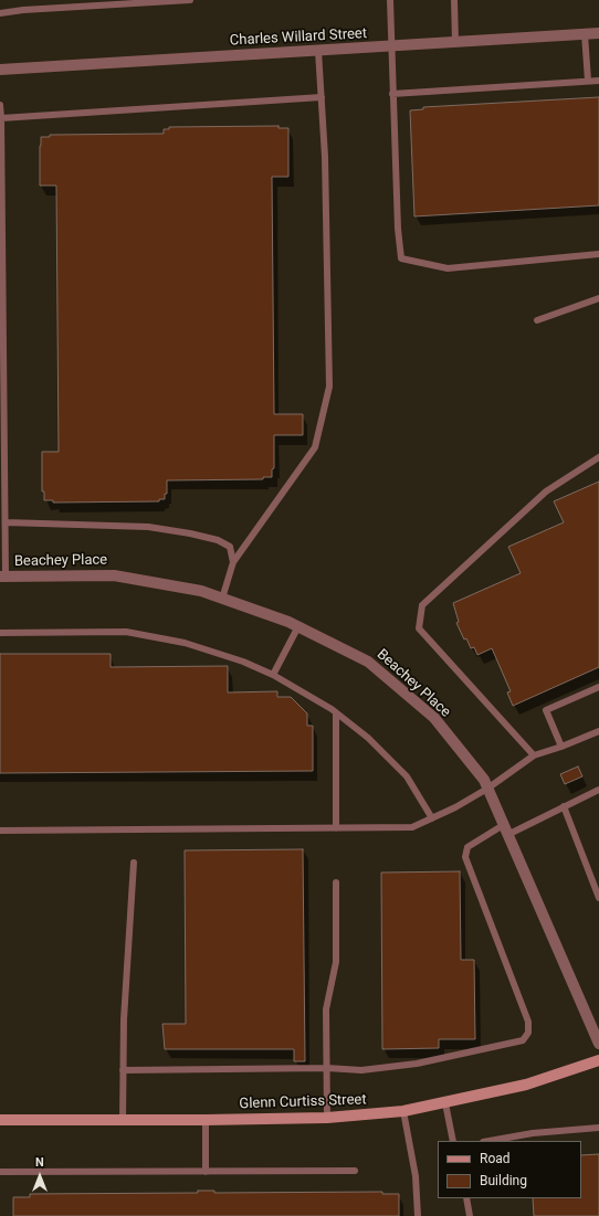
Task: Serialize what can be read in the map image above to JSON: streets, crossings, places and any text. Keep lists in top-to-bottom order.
{
  "streets": {
    "street": ["Charles Willard Street", "Beachey Place", "Glenn Curtiss Street"]
  },
  "legend": ["Road", "Building"],
  "north": "top"
}
